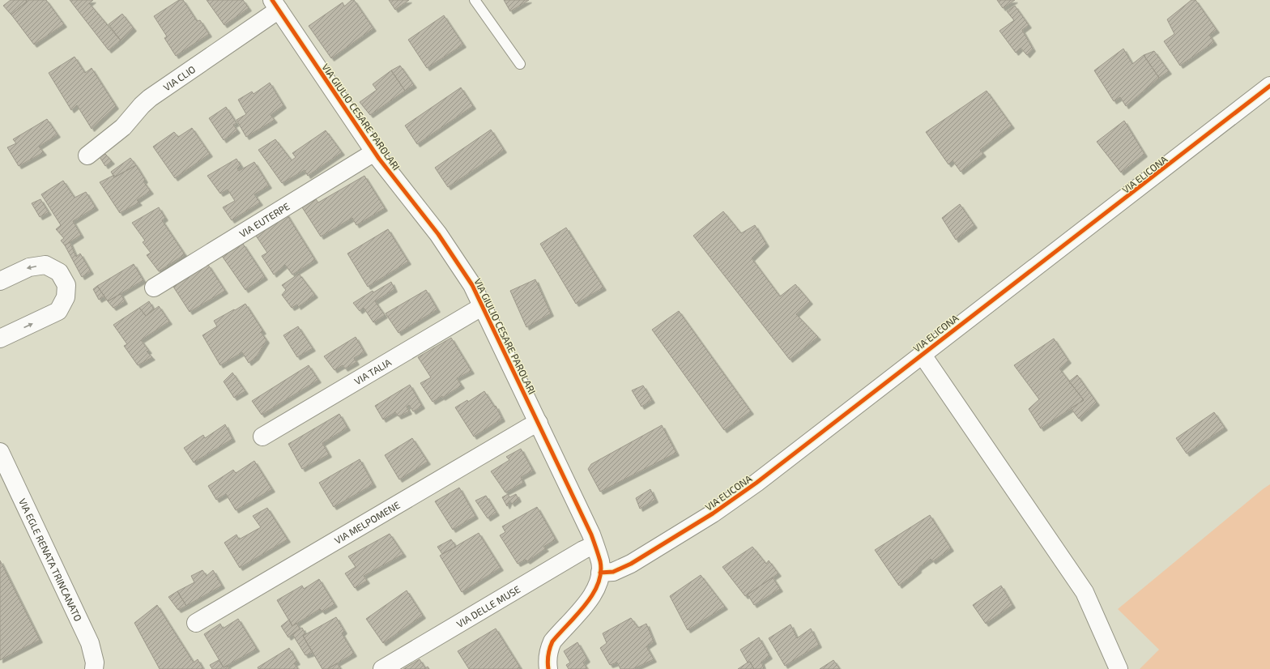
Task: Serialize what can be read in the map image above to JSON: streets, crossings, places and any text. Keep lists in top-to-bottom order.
{
  "streets": {
    "street": [
      "VIA CLIO",
      "VIA GIULIO CESARE PAROLARI",
      "VIA ELICONA",
      "VIA EUTERPE",
      "VIA TALIA",
      "VIA MELPOMENE",
      "VIA EGLE RENATA TRINCANATO",
      "VIA DELLE MUSE"
    ]
  },
  "crossings": [
    ["VIA CLIO", "VIA GIULIO CESARE PAROLARI"],
    ["VIA GIULIO CESARE PAROLARI", "VIA ELICONA"],
    ["VIA GIULIO CESARE PAROLARI", "VIA EUTERPE"],
    ["VIA GIULIO CESARE PAROLARI", "VIA TALIA"],
    ["VIA GIULIO CESARE PAROLARI", "VIA MELPOMENE"],
    ["VIA GIULIO CESARE PAROLARI", "VIA DELLE MUSE"]
  ]
}
